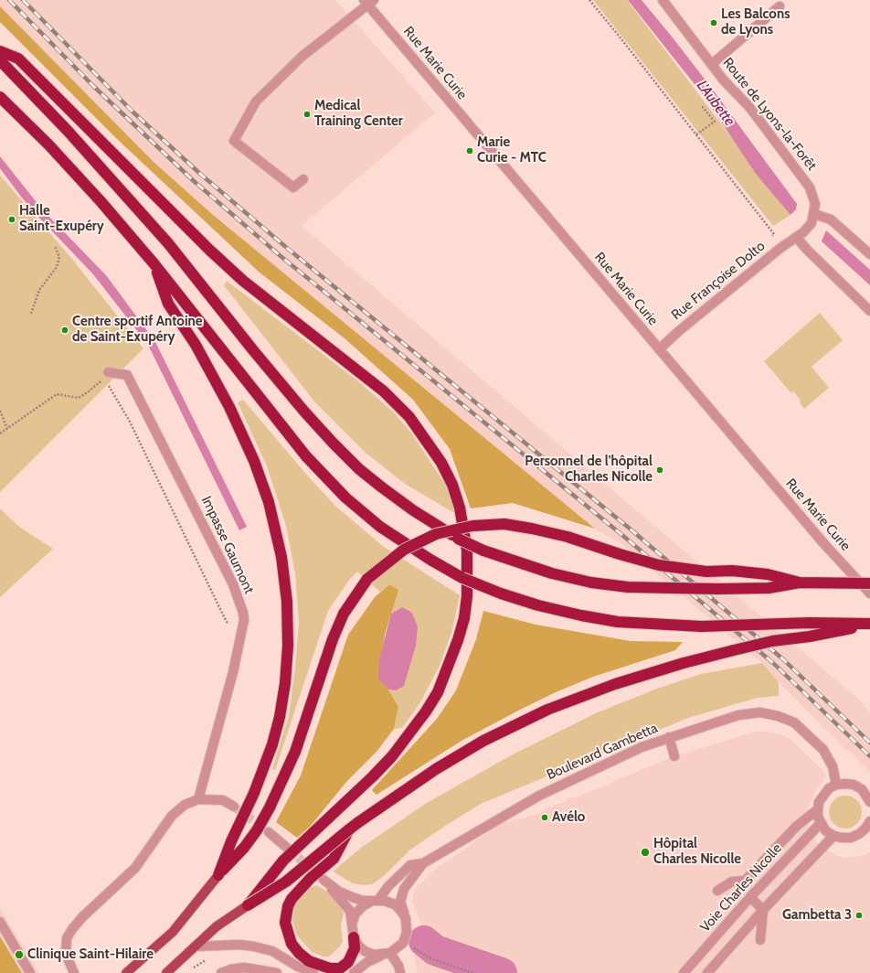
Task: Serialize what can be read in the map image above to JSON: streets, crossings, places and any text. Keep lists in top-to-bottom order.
{
  "streets": {
    "street": [
      "Rue Marie Curie",
      "Route de Lyons-la-Forêt",
      "Rue Françoise Dolto",
      "Impasse Gaumont",
      "Boulevard Gambetta",
      "Voie Charles Nicolle"
    ]
  },
  "crossings": [
    ["Rue Marie Curie", "Rue Françoise Dolto"]
  ],
  "water": ["L'Aubette"],
  "places": [
    "Les Balcons de Lyons",
    "Medical Training Center",
    "Marie Curie - MTC",
    "Halle Saint-Exupéry",
    "Centre sportif Antoine de Saint-Exupéry",
    "Personnel de l'hôpital Charles Nicolle",
    "Avélo",
    "Hôpital Charles Nicolle",
    "Gambetta 3",
    "Clinique Saint-Hilaire"
  ]
}
